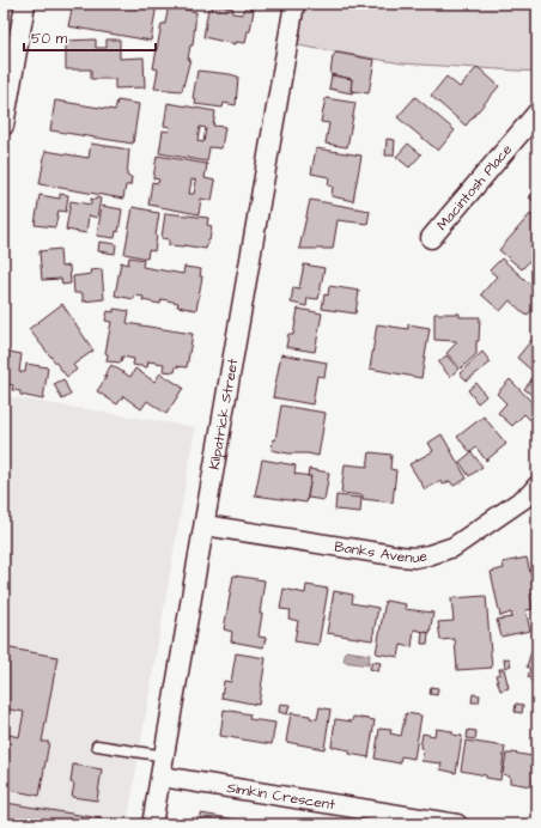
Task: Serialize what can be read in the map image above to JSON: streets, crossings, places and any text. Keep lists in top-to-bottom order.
{
  "streets": {
    "street": [
      "Macintosh Place",
      "Kilpatrick Street",
      "Banks Avenue",
      "Simkin Crescent"
    ]
  },
  "crossings": [
    ["Kilpatrick Street", "Banks Avenue"],
    ["Kilpatrick Street", "Simkin Crescent"]
  ],
  "scale_bar": "50 m"
}
